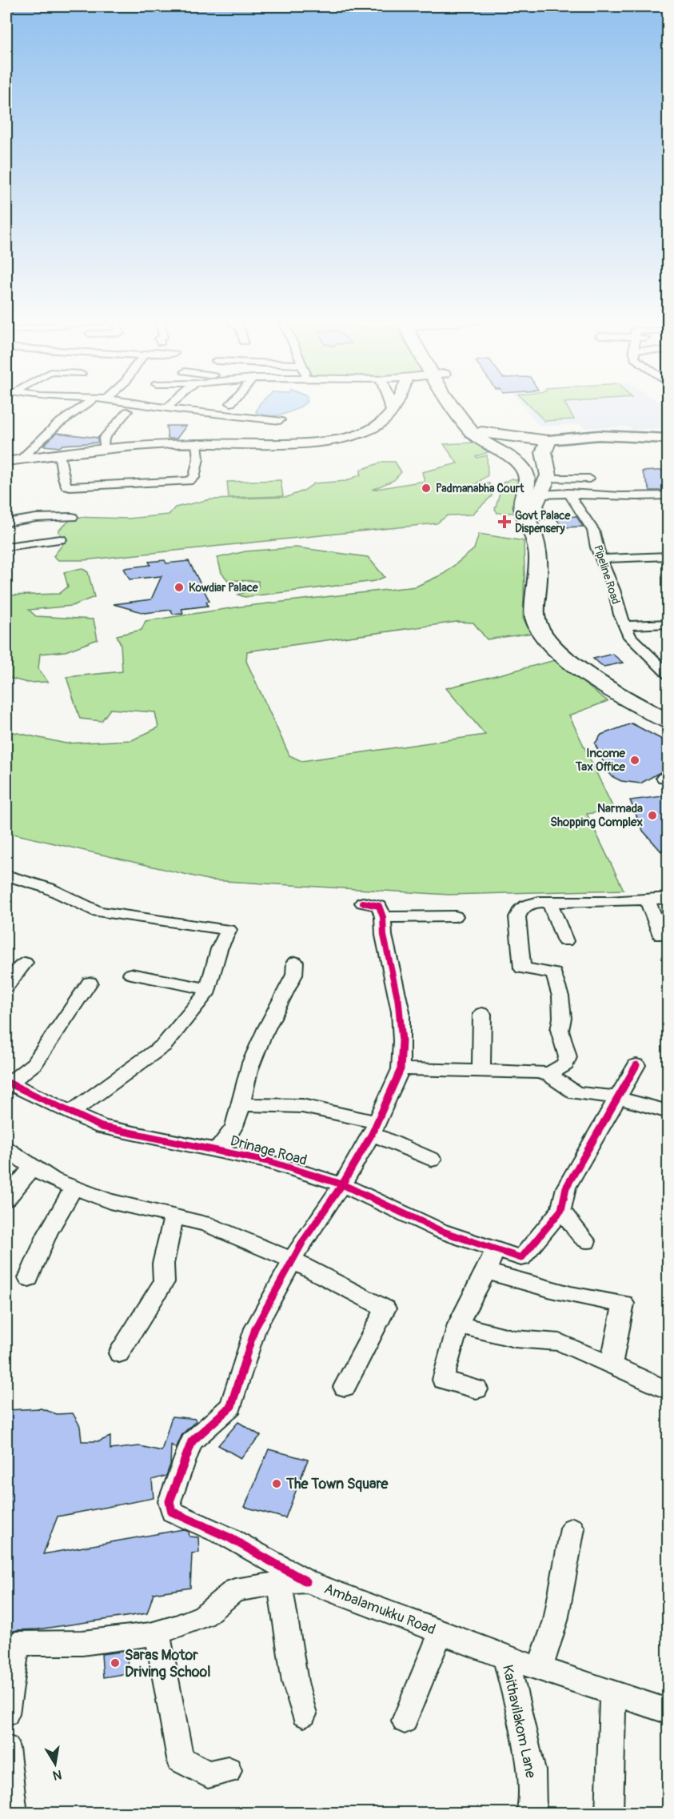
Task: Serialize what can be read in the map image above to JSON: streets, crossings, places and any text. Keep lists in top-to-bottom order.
{
  "streets": {
    "street": [
      "Pipeline Road",
      "Drinage Road",
      "Ambalamukku Road",
      "Kaithavilakom Lane"
    ]
  },
  "crossings": [
    ["Ambalamukku Road", "Kaithavilakom Lane"]
  ],
  "places": {
    "other": [
      "Padmanabha Court",
      "Kowdiar Palace",
      "Income Tax Office",
      "Narmada Shopping Complex",
      "The Town Square",
      "Saras Motor Driving School"
    ],
    "health": ["Govt Palace Dispensery"]
  },
  "north": "bottom"
}
